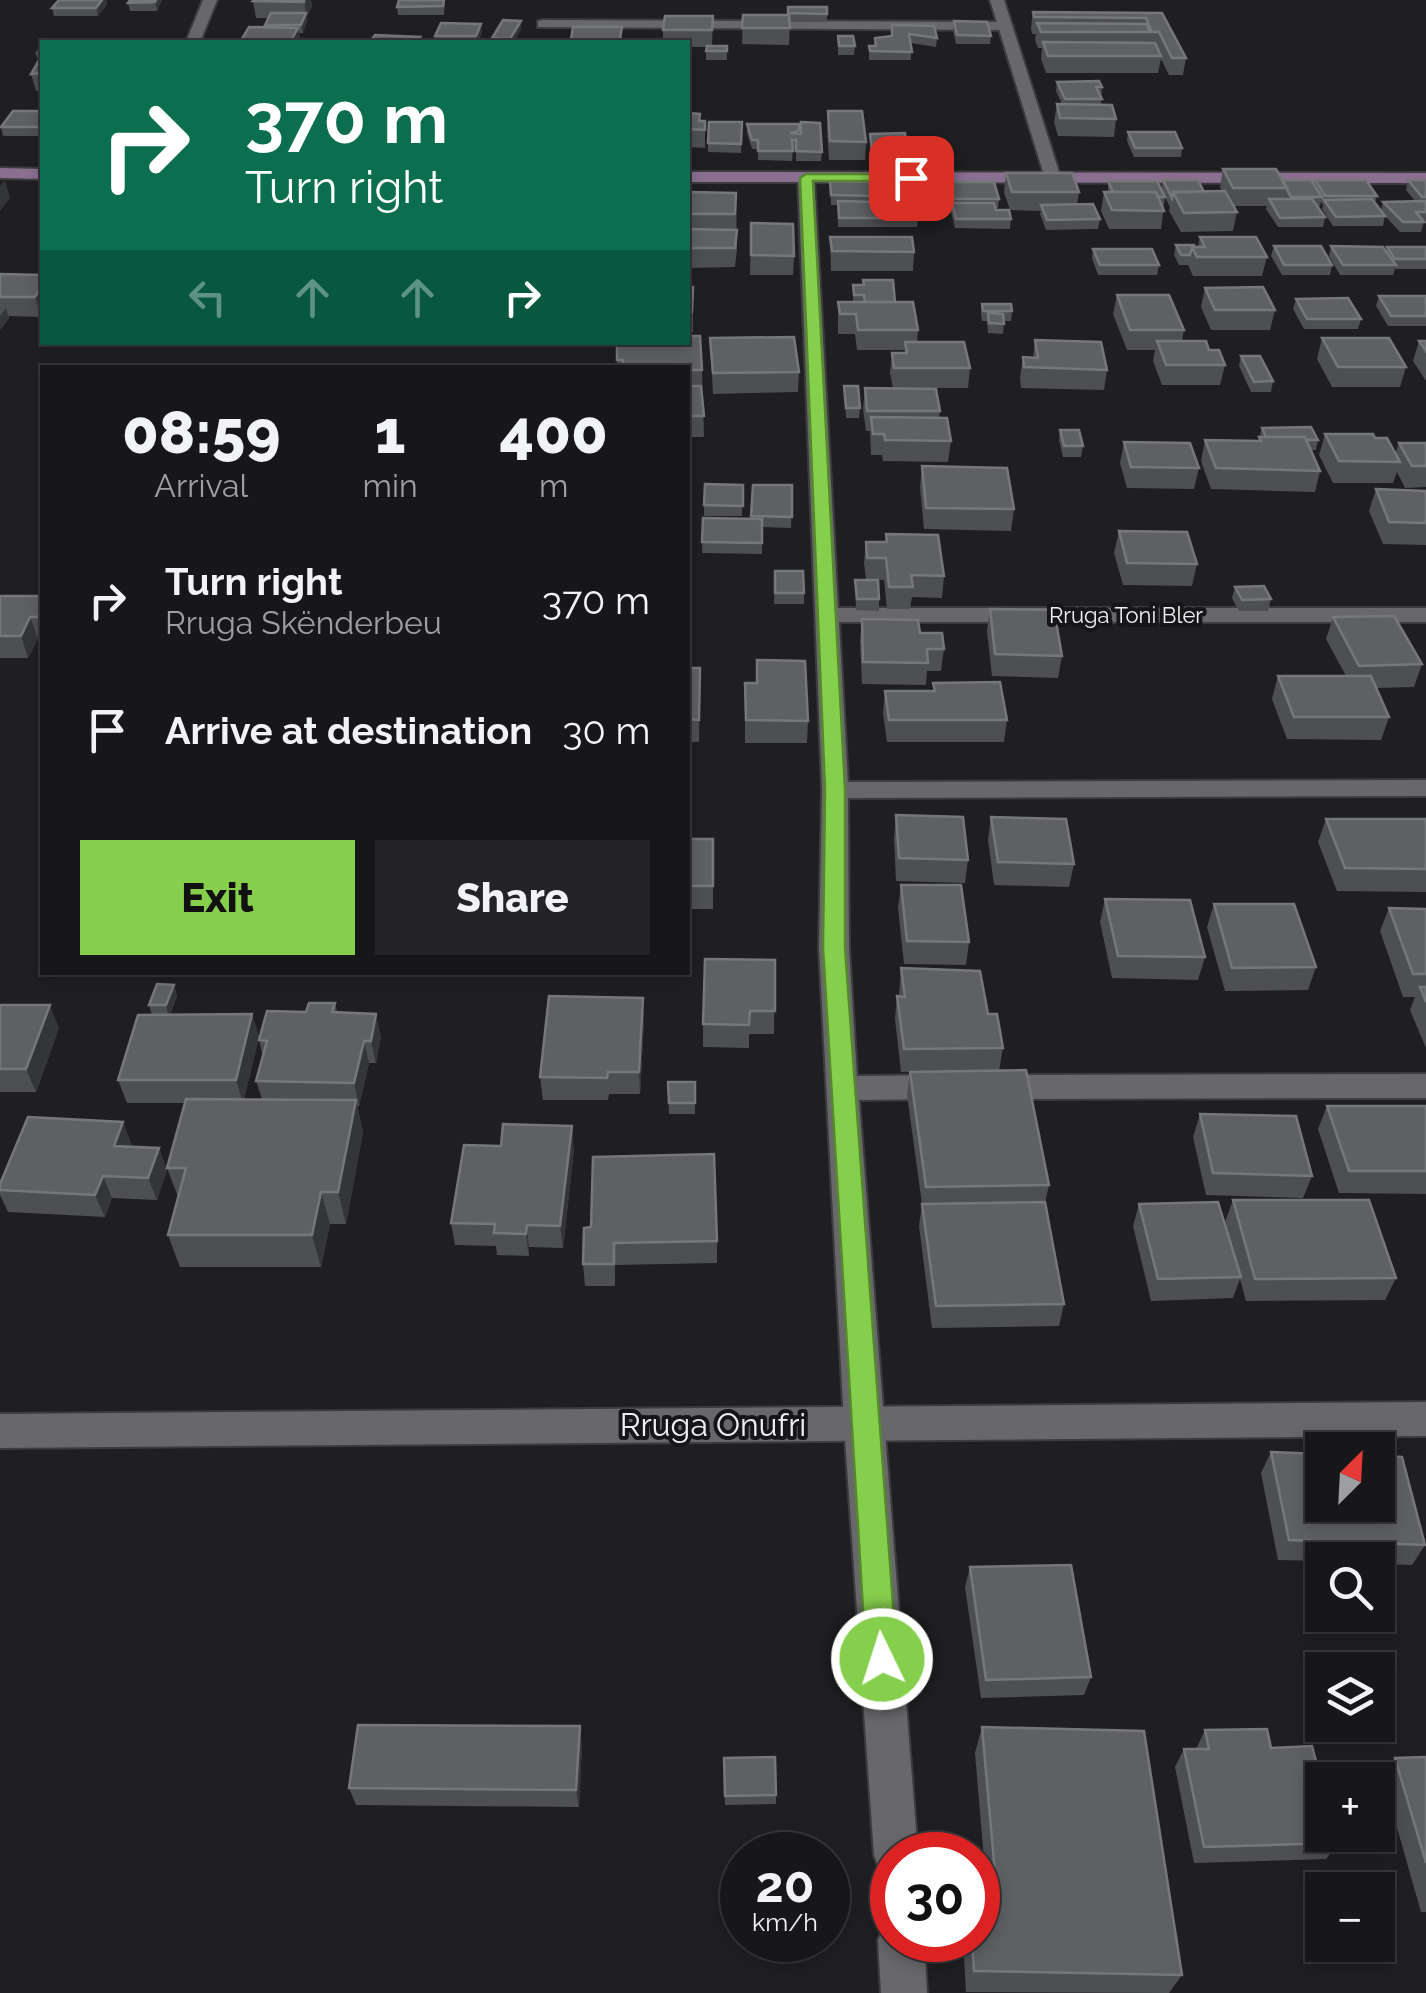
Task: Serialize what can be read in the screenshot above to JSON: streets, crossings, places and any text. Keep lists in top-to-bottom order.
{
  "streets": {
    "street": ["Rruga Toni Bler", "Rruga Onufri"]
  },
  "north": "top right",
  "page": {
    "turn": ["370 m", "Turn right"],
    "eta": [
      "08:59",
      "Arrival",
      "1",
      "min",
      "400",
      "m"
    ],
    "list": [
      {
        "name": "Turn right",
        "note": "Rruga Skënderbeu",
        "value": "370 m"
      },
      {
        "name": "Arrive at destination",
        "value": "30 m"
      }
    ],
    "buttons": ["Exit", "Share"],
    "map_buttons": ["+", "−"],
    "speed": "20 km/h",
    "limit": "30"
  }
}
